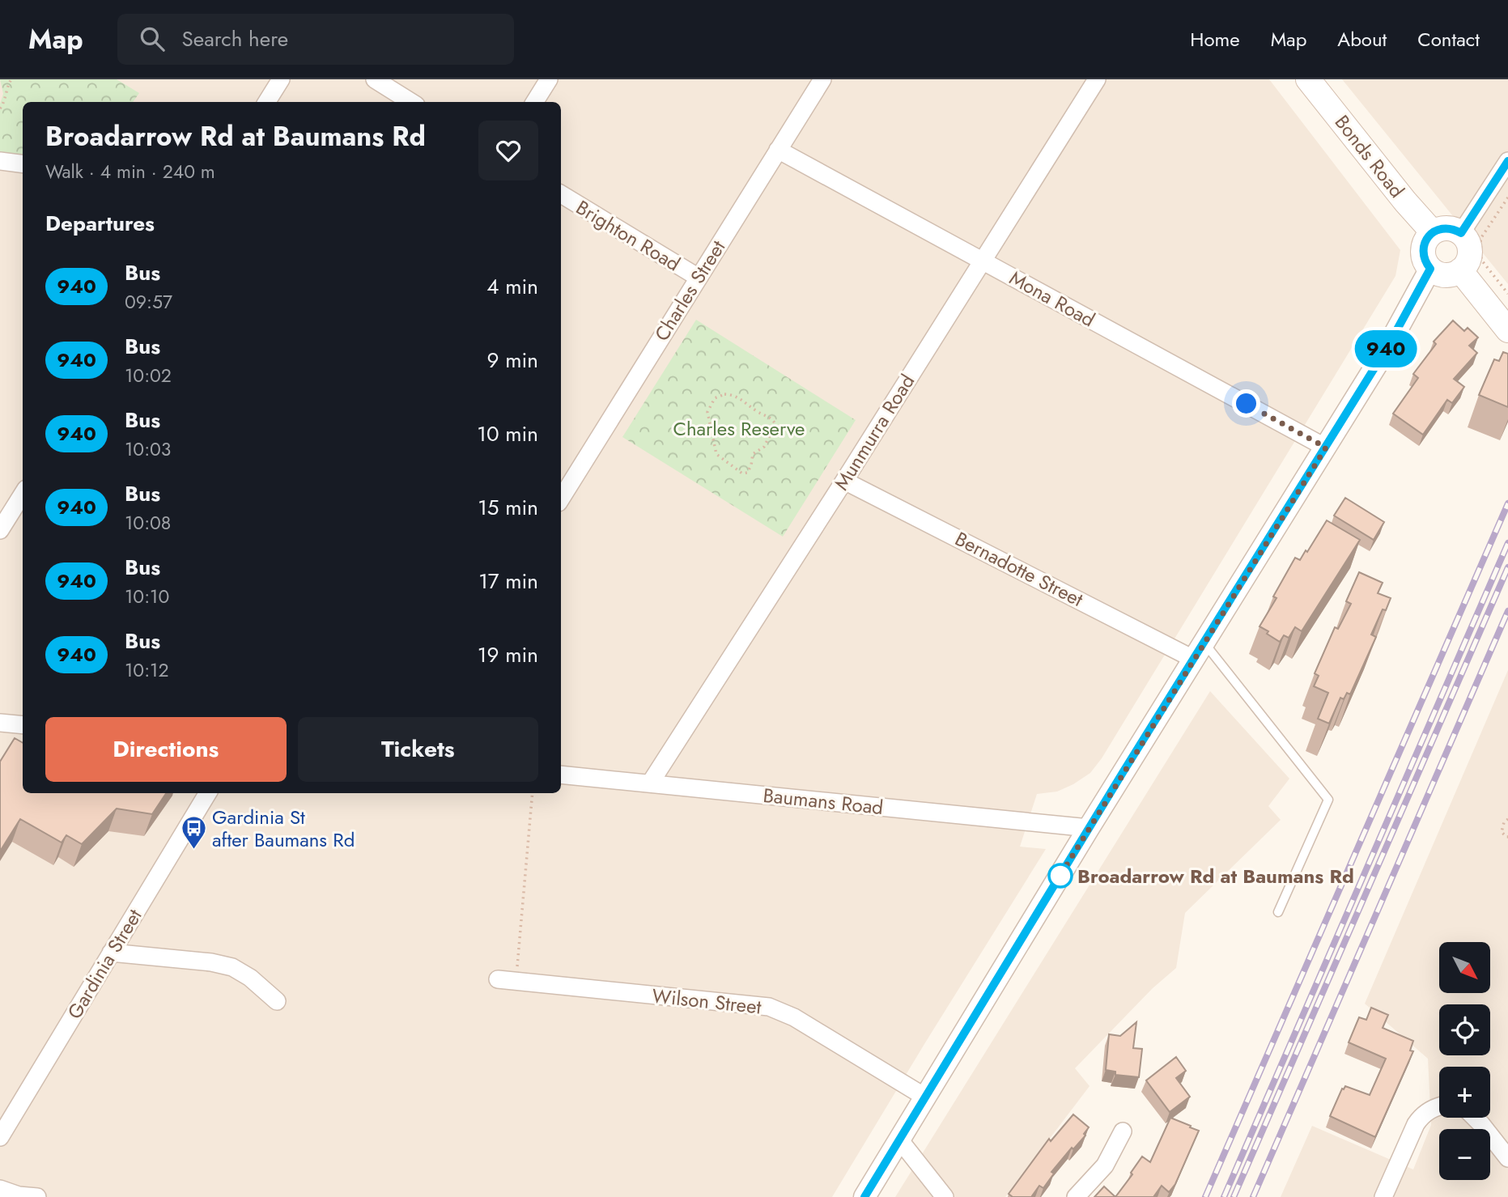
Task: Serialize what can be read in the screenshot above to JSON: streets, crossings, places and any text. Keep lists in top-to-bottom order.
{
  "streets": {
    "main road": ["Bonds Road"],
    "street": [
      "Brighton Road",
      "Charles Street",
      "Mona Road",
      "Munmurra Road",
      "Bernadotte Street",
      "Baumans Road",
      "Gardinia Street",
      "Wilson Street"
    ]
  },
  "crossings": [
    ["Brighton Road", "Charles Street"],
    ["Charles Street", "Mona Road"],
    ["Mona Road", "Munmurra Road"],
    ["Munmurra Road", "Bernadotte Street"],
    ["Munmurra Road", "Baumans Road"]
  ],
  "parks": ["Charles Reserve"],
  "places": {
    "bus stop": ["Gardinia St after Baumans Rd"],
    "other": ["Broadarrow Rd at Baumans Rd"]
  },
  "lines": ["bus line 940"],
  "north": "bottom right",
  "page": {
    "header": "Map",
    "search": "Search here",
    "nav": [
      "Home",
      "Map",
      "About",
      "Contact"
    ],
    "on_map": "940",
    "heading": [
      ["Broadarrow Rd at Baumans Rd", "Walk · 4 min · 240 m"],
      "Departures"
    ],
    "list": [
      {
        "mark": "940",
        "name": "Bus",
        "note": "09:57",
        "value": "4 min"
      },
      {
        "mark": "940",
        "name": "Bus",
        "note": "10:02",
        "value": "9 min"
      },
      {
        "mark": "940",
        "name": "Bus",
        "note": "10:03",
        "value": "10 min"
      },
      {
        "mark": "940",
        "name": "Bus",
        "note": "10:08",
        "value": "15 min"
      },
      {
        "mark": "940",
        "name": "Bus",
        "note": "10:10",
        "value": "17 min"
      },
      {
        "mark": "940",
        "name": "Bus",
        "note": "10:12",
        "value": "19 min"
      }
    ],
    "buttons": ["Directions", "Tickets"],
    "map_buttons": ["+", "−"]
  }
}
